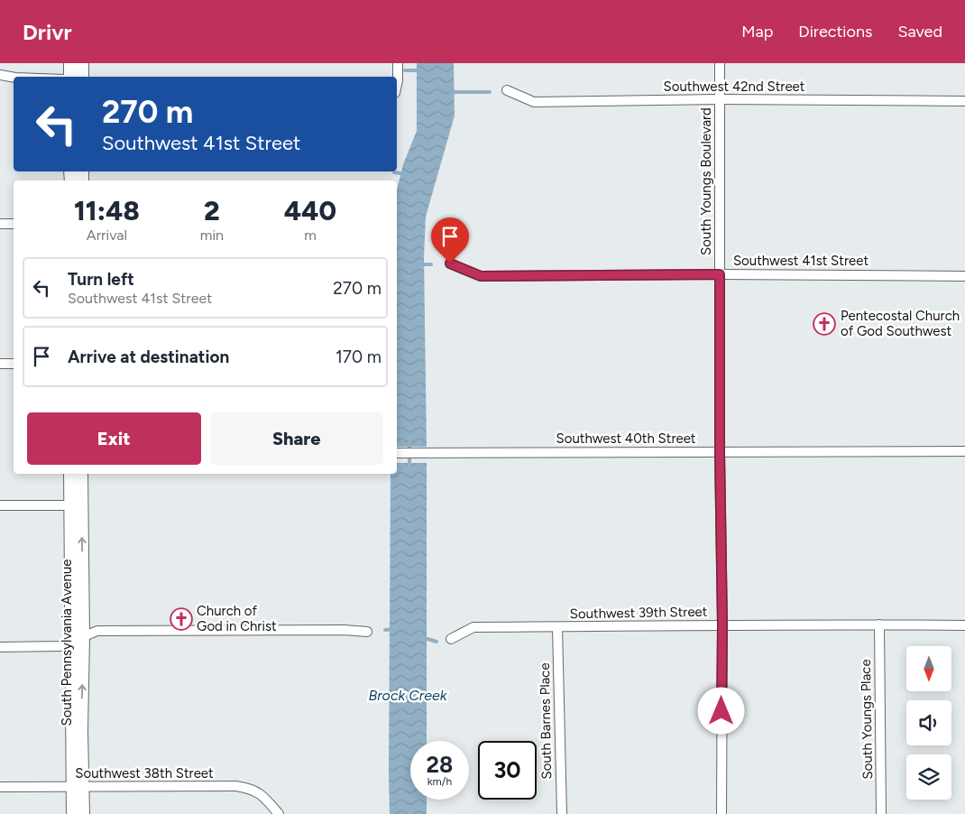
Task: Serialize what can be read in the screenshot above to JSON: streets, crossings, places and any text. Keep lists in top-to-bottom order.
{
  "streets": {
    "main road": ["South Pennsylvania Avenue"],
    "street": [
      "Southwest 42nd Street",
      "South Youngs Boulevard",
      "Southwest 41st Street",
      "Southwest 40th Street",
      "Southwest 39th Street",
      "South Youngs Place",
      "South Barnes Place",
      "Southwest 38th Street"
    ]
  },
  "crossings": [
    ["Southwest 42nd Street", "South Youngs Boulevard"],
    ["South Youngs Boulevard", "Southwest 41st Street"],
    ["South Youngs Boulevard", "Southwest 40th Street"],
    ["South Youngs Boulevard", "Southwest 39th Street"],
    ["Southwest 39th Street", "South Youngs Place"],
    ["Southwest 39th Street", "South Barnes Place"],
    ["South Pennsylvania Avenue", "Southwest 38th Street"]
  ],
  "water": ["Brock Creek"],
  "places": {
    "church": ["Pentecostal Church of God Southwest", "Church of God in Christ"]
  },
  "north": "bottom",
  "page": {
    "header": "Drivr",
    "nav": ["Map", "Directions", "Saved"],
    "turn": ["270 m", "Southwest 41st Street"],
    "eta": [
      "11:48",
      "Arrival",
      "2",
      "min",
      "440",
      "m"
    ],
    "list": [
      {
        "name": "Turn left",
        "note": "Southwest 41st Street",
        "value": "270 m"
      },
      {
        "name": "Arrive at destination",
        "value": "170 m"
      }
    ],
    "buttons": ["Exit", "Share"],
    "speed": "28 km/h",
    "limit": "30"
  }
}
